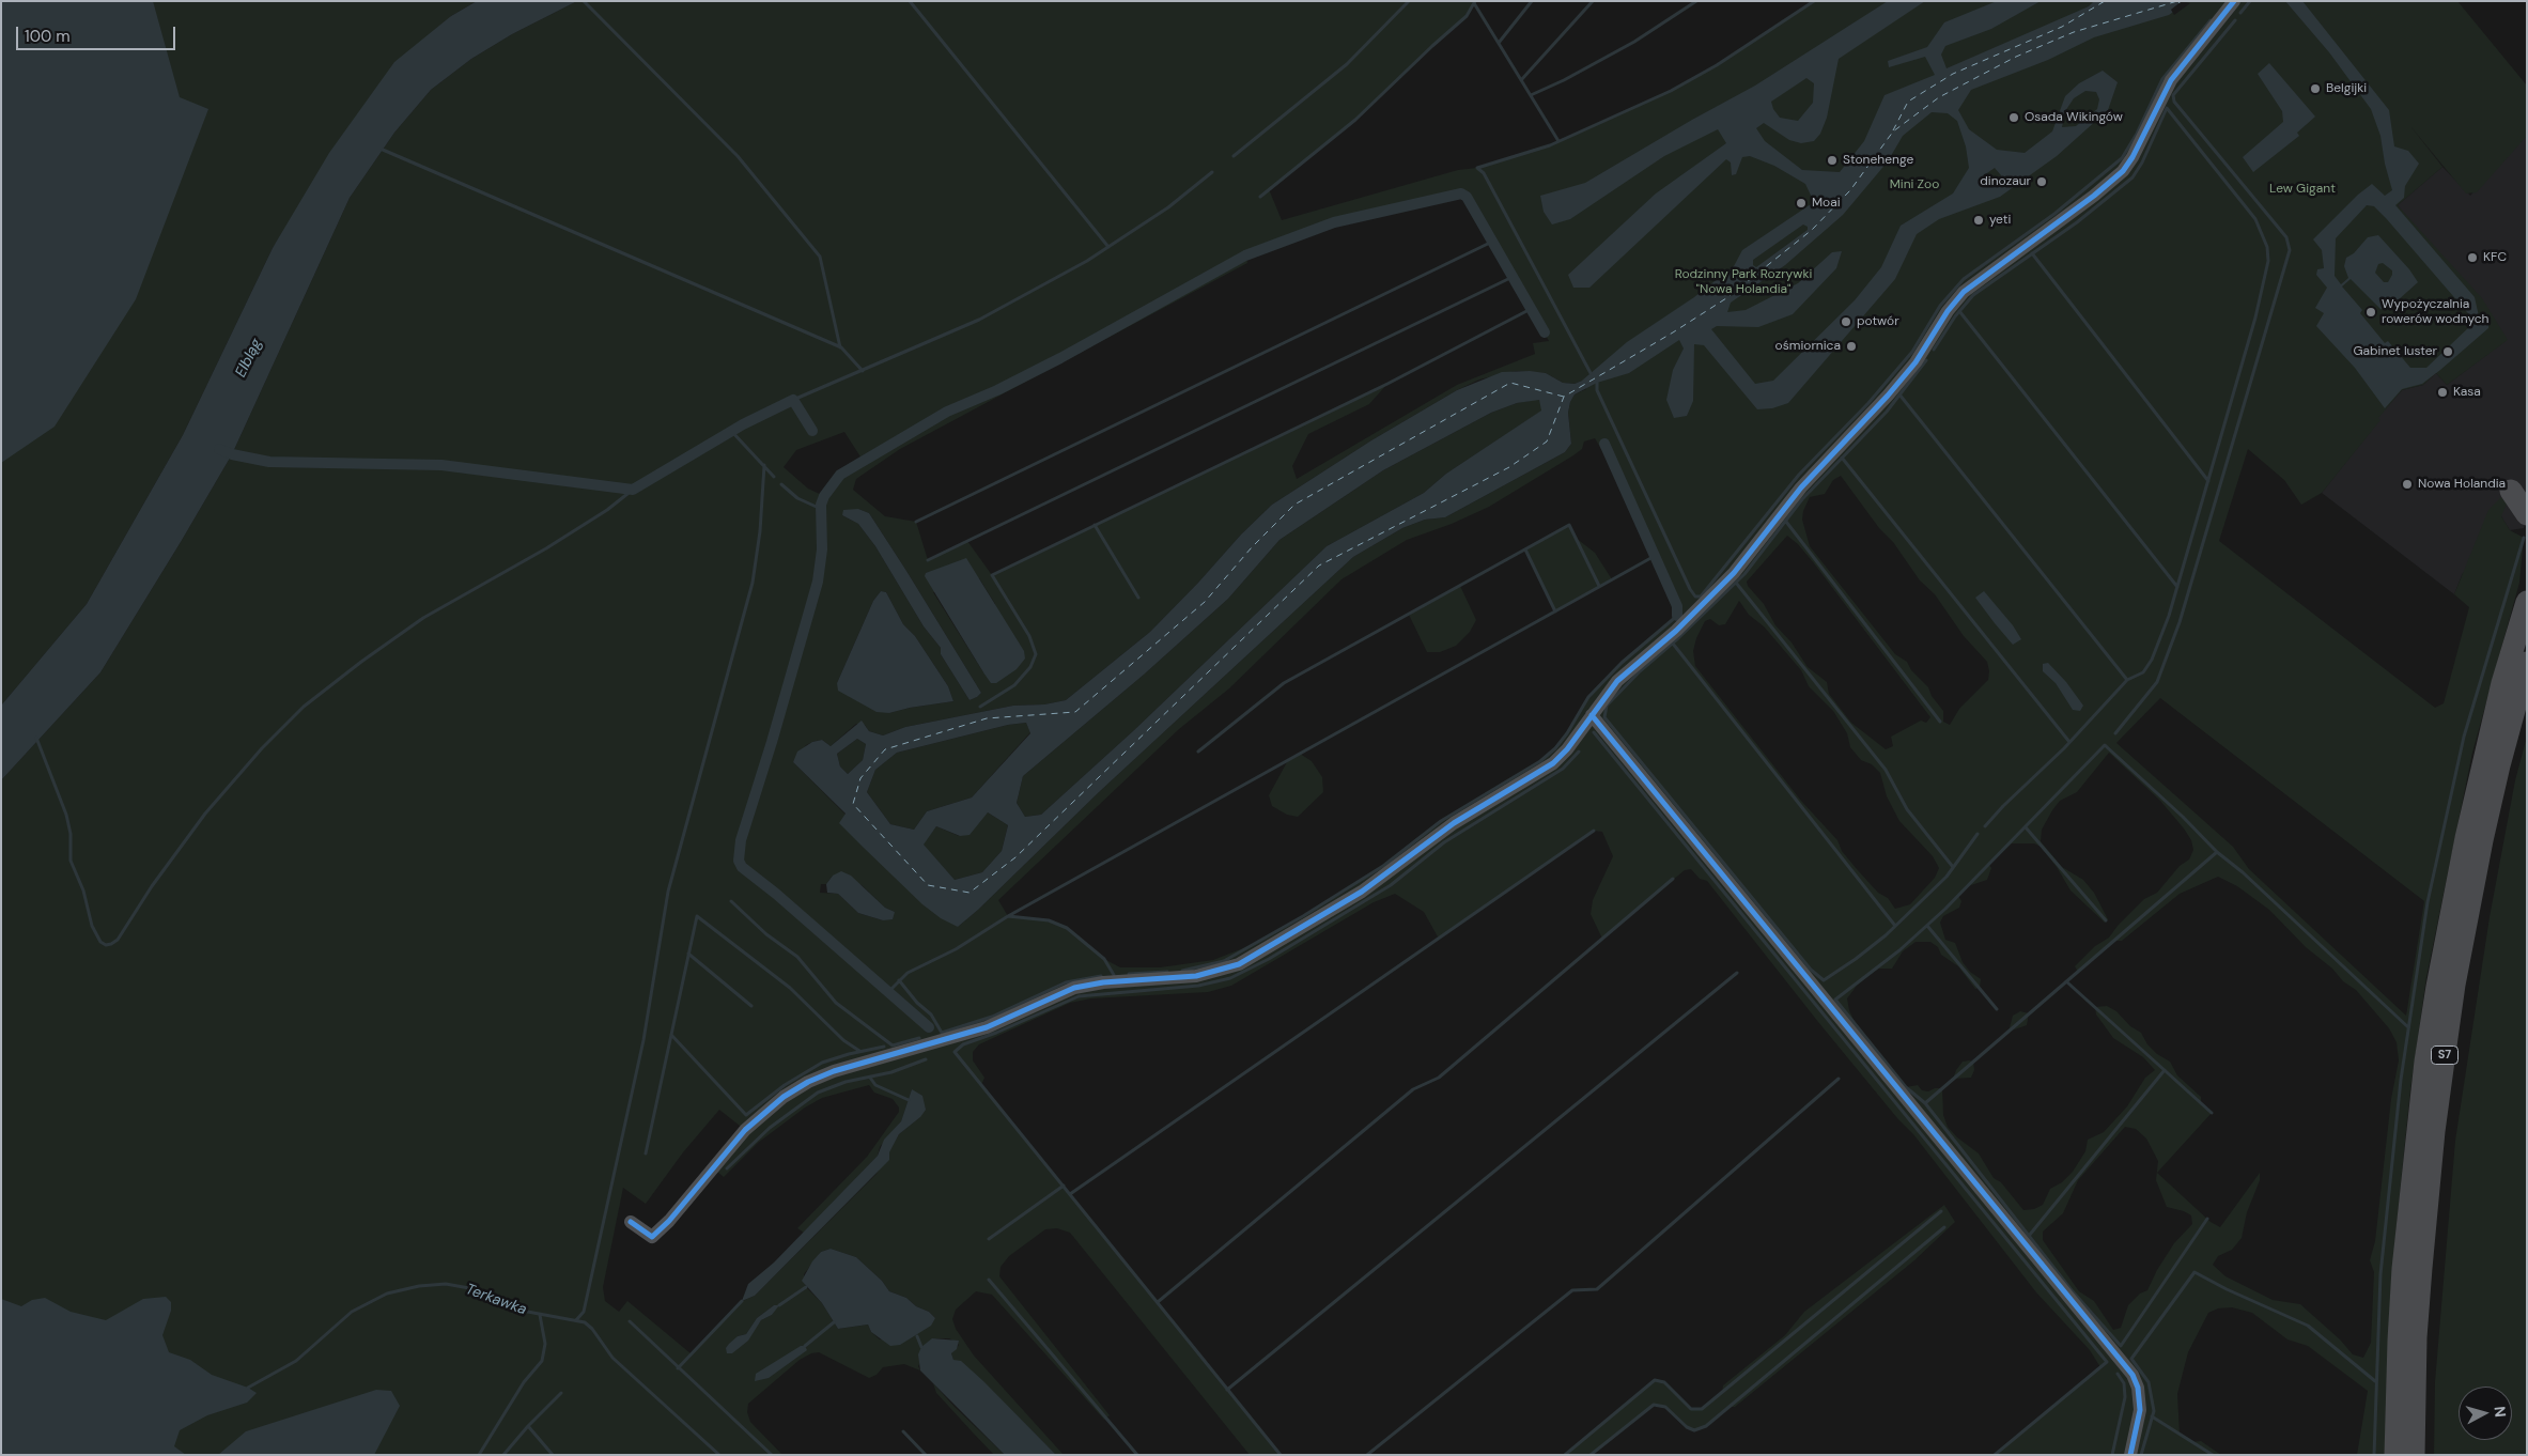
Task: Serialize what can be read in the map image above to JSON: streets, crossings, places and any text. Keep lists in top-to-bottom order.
{
  "streets": {
    "highway": ["S7"]
  },
  "water": ["Elbląg", "Terkawka"],
  "parks": ["Mini Zoo", "Lew Gigant", "Rodzinny Park Rozrywki \"Nowa Holandia\""],
  "places": [
    "Belgijki",
    "Osada Wikingów",
    "Stonehenge",
    "dinozaur",
    "Moai",
    "yeti",
    "KFC",
    "Wypożyczalnia rowerów wodnych",
    "potwór",
    "ośmiornica",
    "Gabinet luster",
    "Kasa",
    "Nowa Holandia"
  ],
  "scale_bar": "100 m",
  "north": "right"
}
